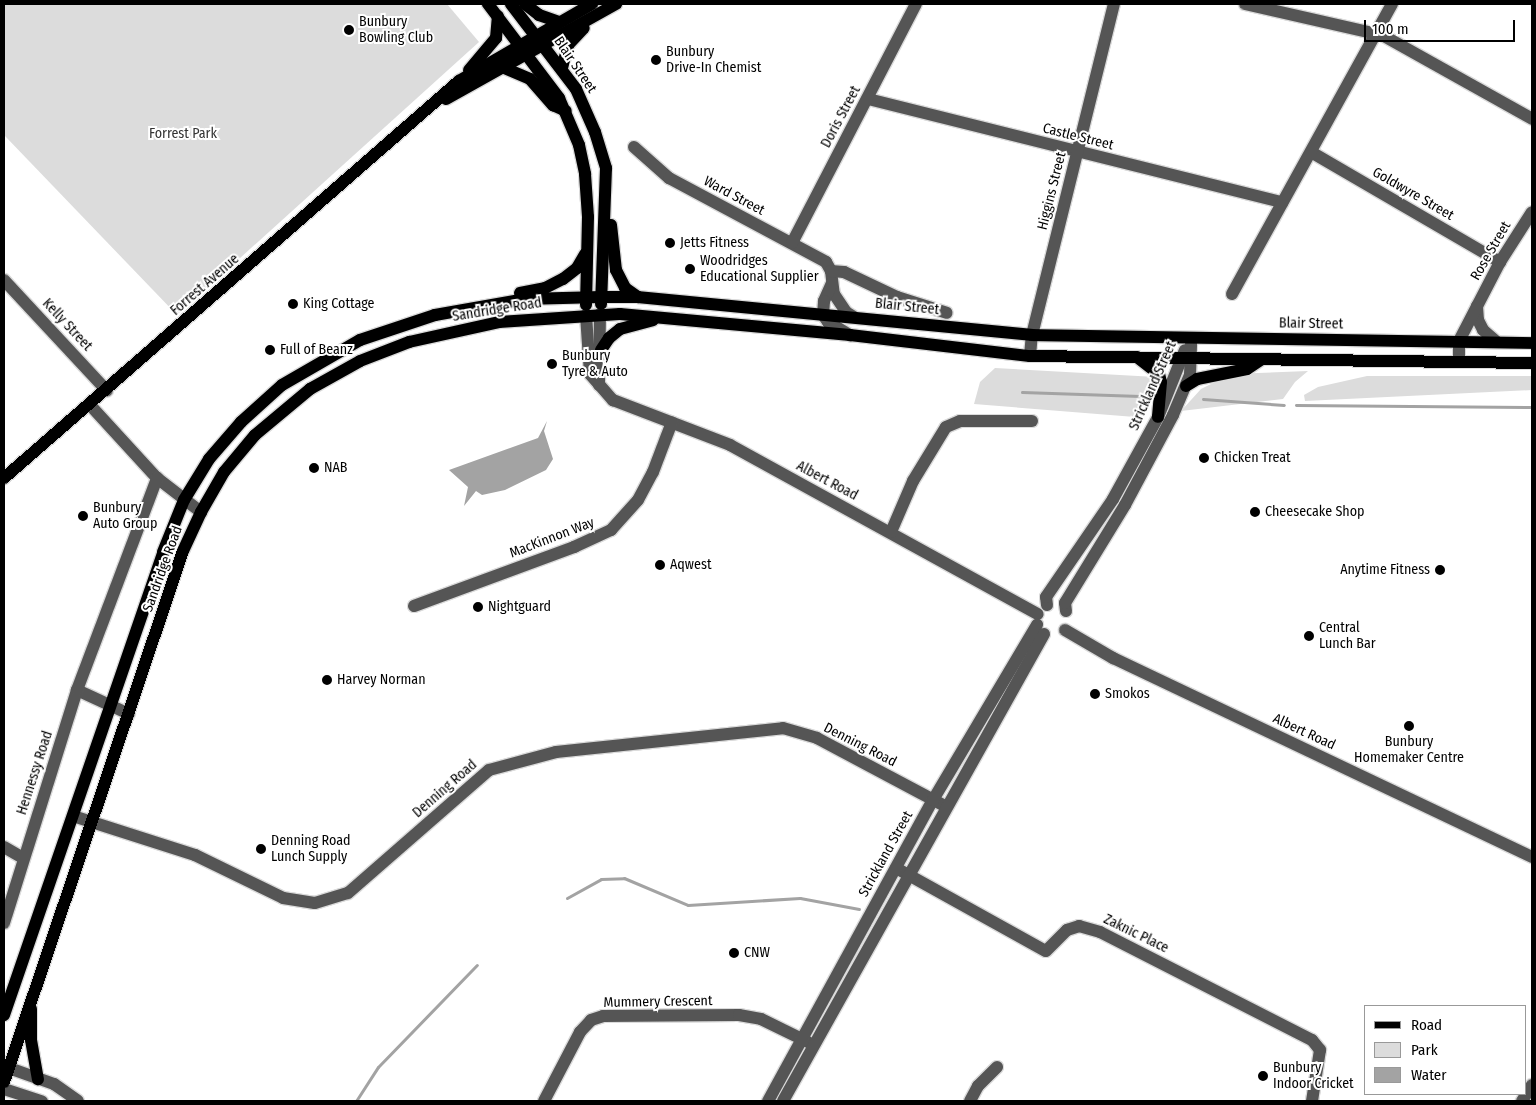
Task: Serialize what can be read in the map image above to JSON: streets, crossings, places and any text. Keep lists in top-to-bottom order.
{
  "streets": {
    "main road": ["Blair Street", "Forrest Avenue", "Sandridge Road"],
    "street": [
      "Doris Street",
      "Castle Street",
      "Higgins Street",
      "Goldwyre Street",
      "Ward Street",
      "Rose Street",
      "Kelly Street",
      "Strickland Street",
      "Albert Road",
      "MacKinnon Way",
      "Denning Road",
      "Hennessy Road",
      "Zaknic Place",
      "Mummery Crescent"
    ]
  },
  "crossings": [
    ["Blair Street", "Higgins Street"],
    ["Blair Street", "Rose Street"],
    ["Blair Street", "Forrest Avenue"],
    ["Blair Street", "Sandridge Road"],
    ["Blair Street", "Strickland Street"],
    ["Doris Street", "Castle Street"],
    ["Doris Street", "Ward Street"],
    ["Castle Street", "Higgins Street"],
    ["Goldwyre Street", "Rose Street"],
    ["Forrest Avenue", "Kelly Street"],
    ["Sandridge Road", "Albert Road"],
    ["Sandridge Road", "Denning Road"],
    ["Strickland Street", "Albert Road"],
    ["Strickland Street", "Denning Road"],
    ["Strickland Street", "Zaknic Place"],
    ["Strickland Street", "Mummery Crescent"],
    ["Albert Road", "MacKinnon Way"]
  ],
  "parks": ["Forrest Park"],
  "places": [
    "Bunbury Bowling Club",
    "Bunbury Drive-In Chemist",
    "Jetts Fitness",
    "Woodridges Educational Supplier",
    "King Cottage",
    "Full of Beanz",
    "Bunbury Tyre & Auto",
    "Chicken Treat",
    "NAB",
    "Cheesecake Shop",
    "Bunbury Auto Group",
    "Aqwest",
    "Anytime Fitness",
    "Nightguard",
    "Central Lunch Bar",
    "Harvey Norman",
    "Smokos",
    "Bunbury Homemaker Centre",
    "Denning Road Lunch Supply",
    "CNW",
    "Bunbury Indoor Cricket"
  ],
  "legend": ["Road", "Park", "Water"],
  "scale_bar": "100 m"
}
